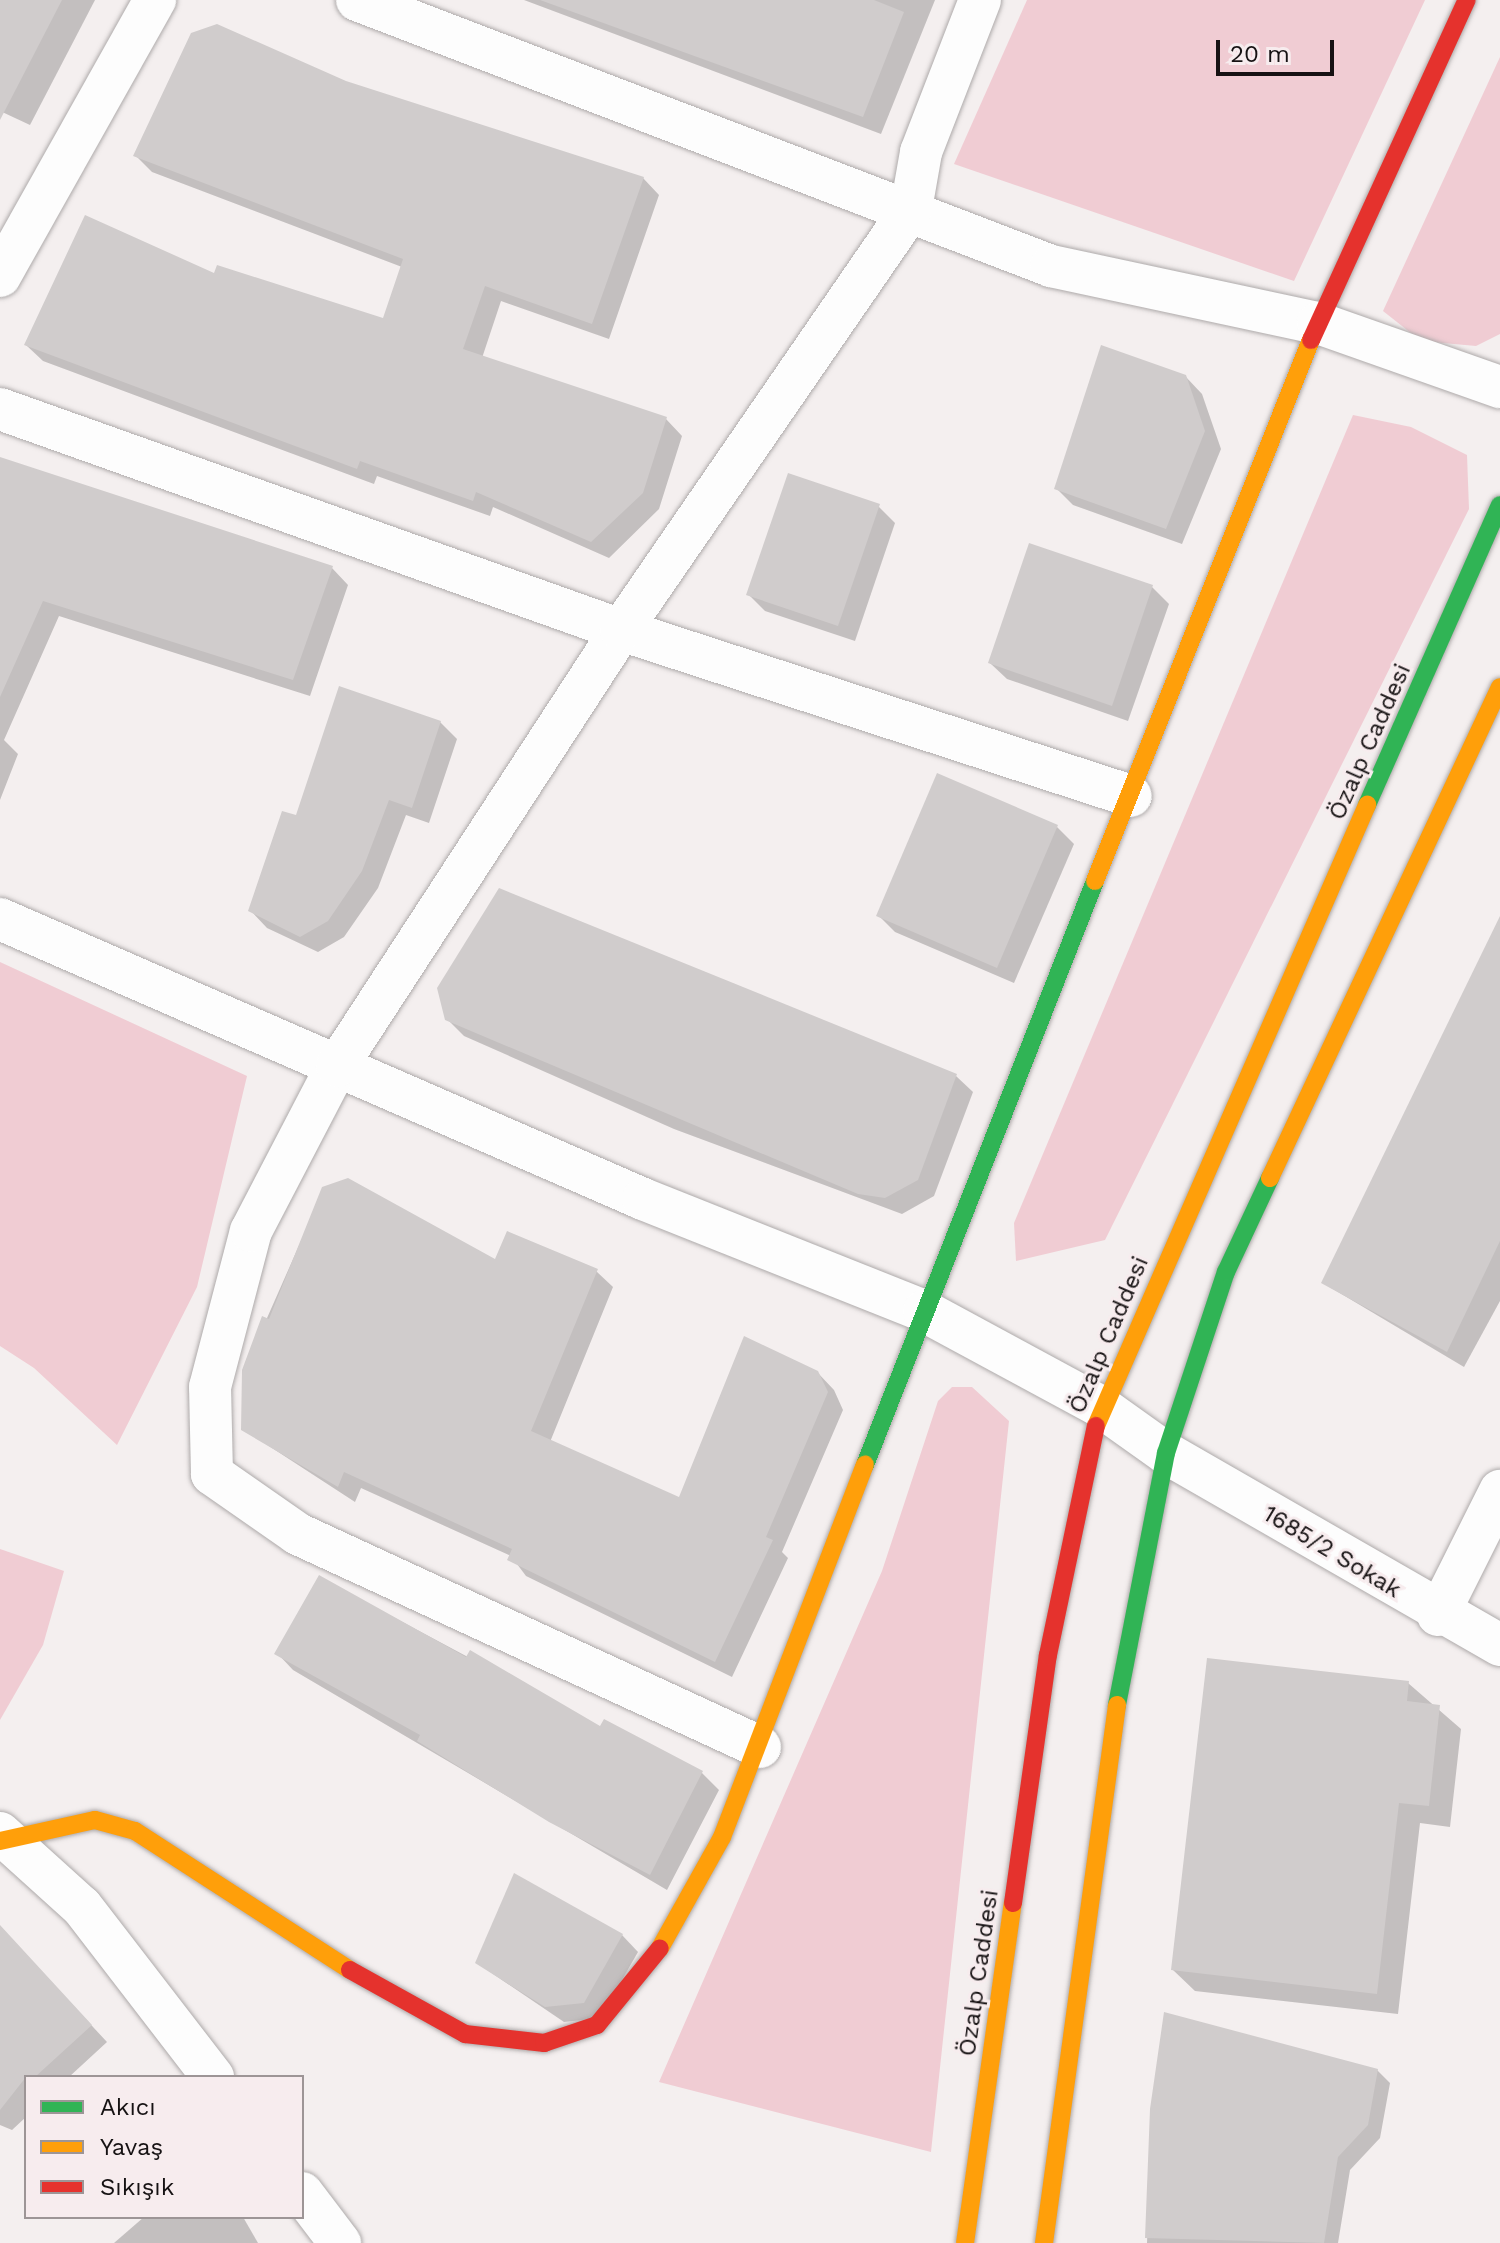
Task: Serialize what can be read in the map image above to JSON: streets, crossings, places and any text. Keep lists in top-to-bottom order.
{
  "streets": {
    "main road": ["Özalp Caddesi"],
    "street": ["1685/2 Sokak"]
  },
  "crossings": [
    ["Özalp Caddesi", "1685/2 Sokak"]
  ],
  "legend": ["Akıcı", "Yavaş", "Sıkışık"],
  "scale_bar": "20 m"
}
